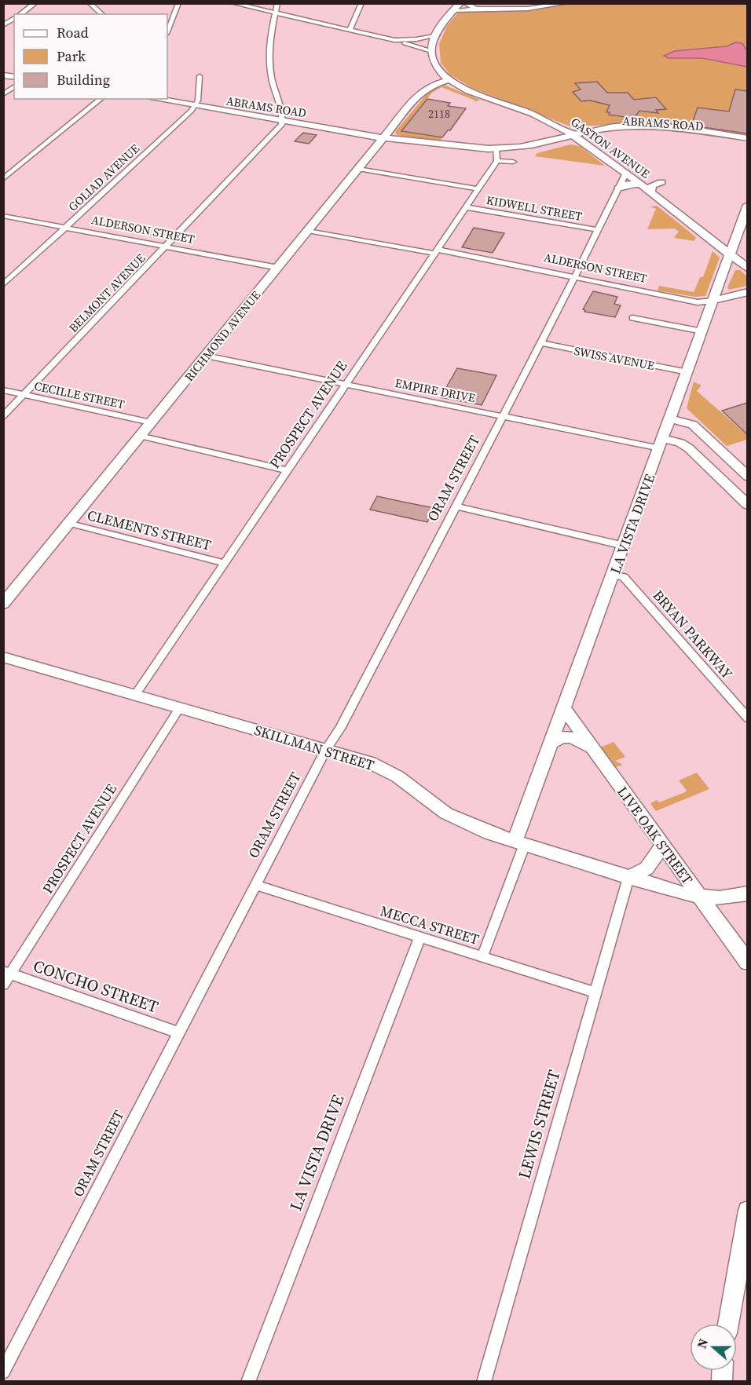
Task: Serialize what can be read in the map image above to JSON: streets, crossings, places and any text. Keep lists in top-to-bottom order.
{
  "streets": {
    "street": [
      "ABRAMS ROAD",
      "GASTON AVENUE",
      "GOLIAD AVENUE",
      "KIDWELL STREET",
      "ALDERSON STREET",
      "BELMONT AVENUE",
      "RICHMOND AVENUE",
      "SWISS AVENUE",
      "EMPIRE DRIVE",
      "CECILLE STREET",
      "PROSPECT AVENUE",
      "ORAM STREET",
      "LA VISTA DRIVE",
      "CLEMENTS STREET",
      "BRYAN PARKWAY",
      "SKILLMAN STREET",
      "LIVE OAK STREET",
      "MECCA STREET",
      "CONCHO STREET",
      "LEWIS STREET"
    ]
  },
  "crossings": [
    ["ABRAMS ROAD", "GASTON AVENUE"],
    ["ABRAMS ROAD", "GOLIAD AVENUE"],
    ["ABRAMS ROAD", "BELMONT AVENUE"],
    ["ABRAMS ROAD", "RICHMOND AVENUE"],
    ["ABRAMS ROAD", "PROSPECT AVENUE"],
    ["GASTON AVENUE", "RICHMOND AVENUE"],
    ["GASTON AVENUE", "ORAM STREET"],
    ["GASTON AVENUE", "LA VISTA DRIVE"],
    ["GOLIAD AVENUE", "ALDERSON STREET"],
    ["KIDWELL STREET", "RICHMOND AVENUE"],
    ["KIDWELL STREET", "PROSPECT AVENUE"],
    ["KIDWELL STREET", "ORAM STREET"],
    ["ALDERSON STREET", "BELMONT AVENUE"],
    ["ALDERSON STREET", "RICHMOND AVENUE"],
    ["ALDERSON STREET", "PROSPECT AVENUE"],
    ["ALDERSON STREET", "ORAM STREET"],
    ["ALDERSON STREET", "LA VISTA DRIVE"],
    ["BELMONT AVENUE", "CECILLE STREET"],
    ["RICHMOND AVENUE", "EMPIRE DRIVE"],
    ["RICHMOND AVENUE", "CECILLE STREET"],
    ["RICHMOND AVENUE", "CLEMENTS STREET"],
    ["SWISS AVENUE", "ORAM STREET"],
    ["SWISS AVENUE", "LA VISTA DRIVE"],
    ["EMPIRE DRIVE", "PROSPECT AVENUE"],
    ["EMPIRE DRIVE", "ORAM STREET"],
    ["EMPIRE DRIVE", "LA VISTA DRIVE"],
    ["PROSPECT AVENUE", "CLEMENTS STREET"],
    ["PROSPECT AVENUE", "SKILLMAN STREET"],
    ["PROSPECT AVENUE", "CONCHO STREET"],
    ["ORAM STREET", "SKILLMAN STREET"],
    ["ORAM STREET", "MECCA STREET"],
    ["ORAM STREET", "CONCHO STREET"],
    ["LA VISTA DRIVE", "BRYAN PARKWAY"],
    ["LA VISTA DRIVE", "SKILLMAN STREET"],
    ["LA VISTA DRIVE", "LIVE OAK STREET"],
    ["LA VISTA DRIVE", "MECCA STREET"],
    ["SKILLMAN STREET", "LIVE OAK STREET"],
    ["SKILLMAN STREET", "LEWIS STREET"],
    ["MECCA STREET", "LEWIS STREET"]
  ],
  "house_numbers": ["2118"],
  "legend": ["Road", "Park", "Building"],
  "north": "left"
}
